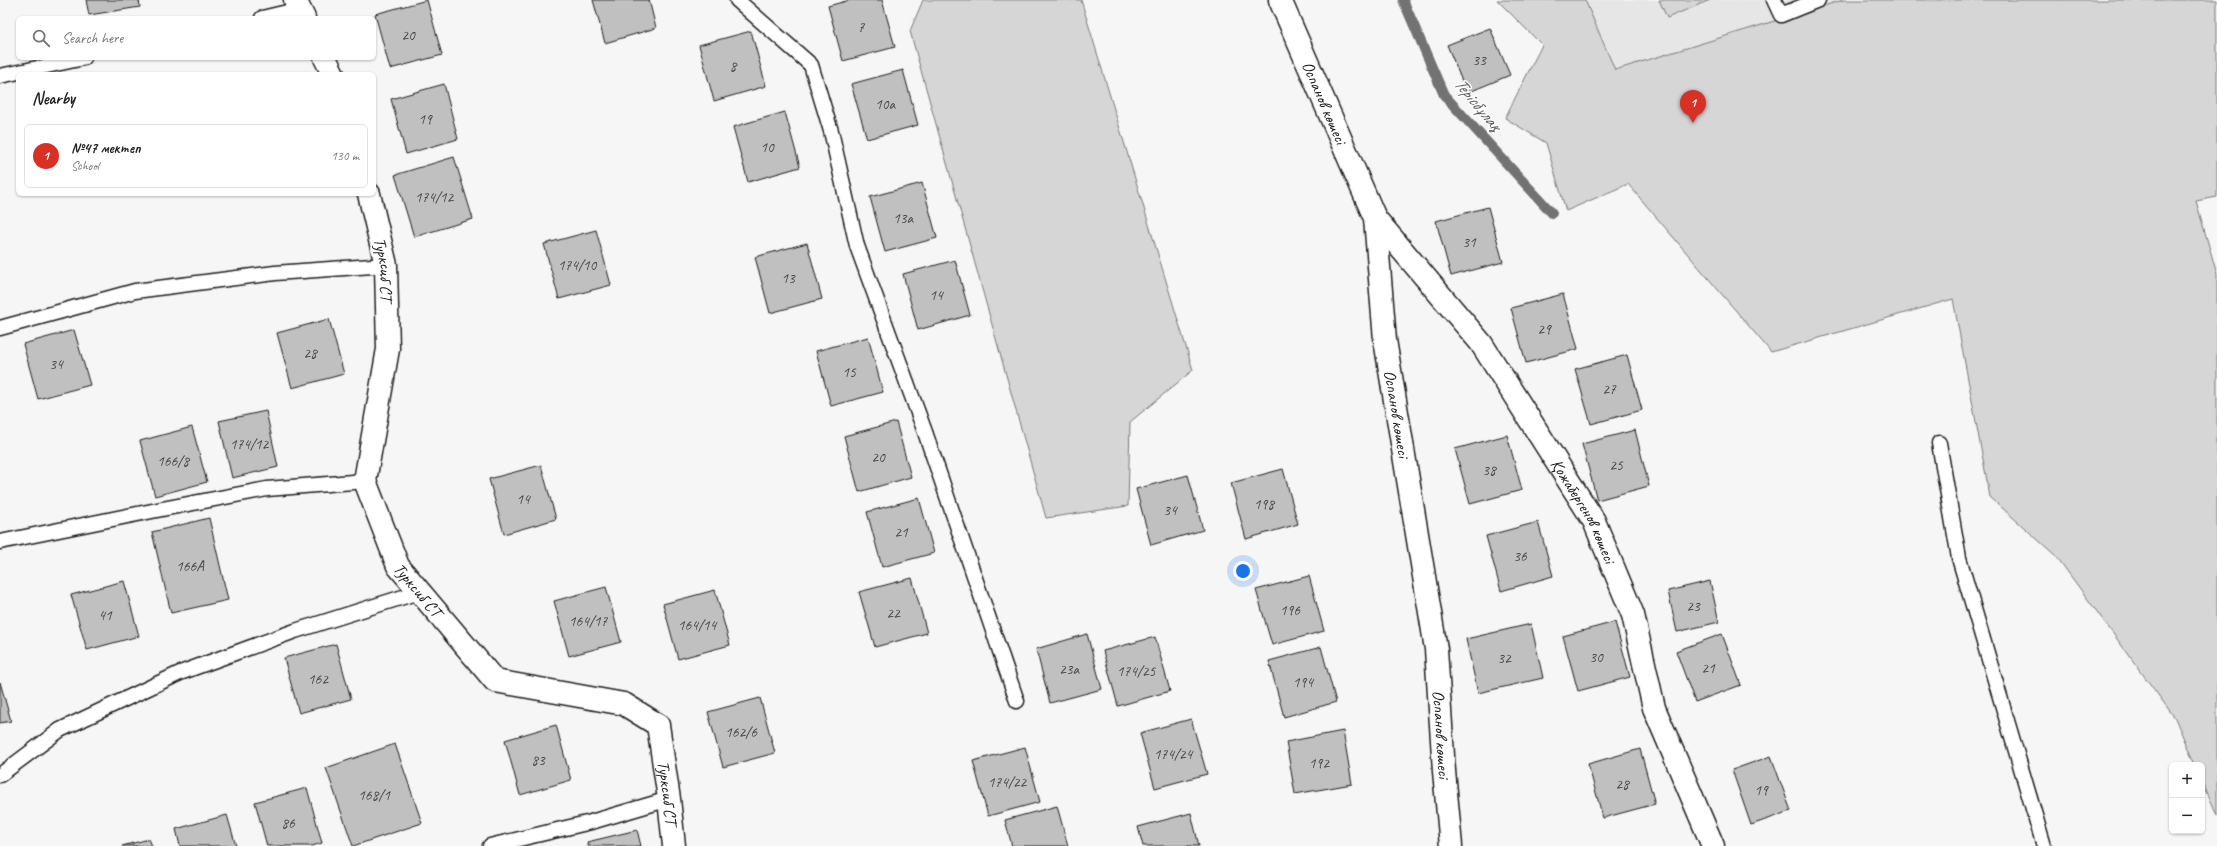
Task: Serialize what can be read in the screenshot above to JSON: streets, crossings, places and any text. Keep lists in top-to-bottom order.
{
  "streets": {
    "street": ["Оспанов көшесі", "Турксиб СТ", "Қожабергенов көшесі"]
  },
  "crossings": [
    ["Оспанов көшесі", "Қожабергенов көшесі"]
  ],
  "water": ["Терісбұлақ"],
  "house_numbers": [
    "7",
    "20",
    "33",
    "8",
    "10а",
    "19",
    "10",
    "174/12",
    "13а",
    "31",
    "174/10",
    "13",
    "14",
    "29",
    "28",
    "34",
    "15",
    "27",
    "174/12",
    "20",
    "166/8",
    "25",
    "38",
    "14",
    "198",
    "34",
    "21",
    "36",
    "166А",
    "23",
    "196",
    "22",
    "41",
    "164/17",
    "164/14",
    "30",
    "32",
    "21",
    "23а",
    "174/25",
    "162",
    "194",
    "162/6",
    "174/24",
    "83",
    "192",
    "174/22",
    "28",
    "19",
    "168/1",
    "86"
  ],
  "page": {
    "search": "Search here",
    "heading": "Nearby",
    "pins": "1",
    "list": [
      {
        "mark": "1",
        "name": "№47 мектеп",
        "note": "School",
        "value": "130 m"
      }
    ],
    "map_buttons": ["+", "−"]
  }
}
